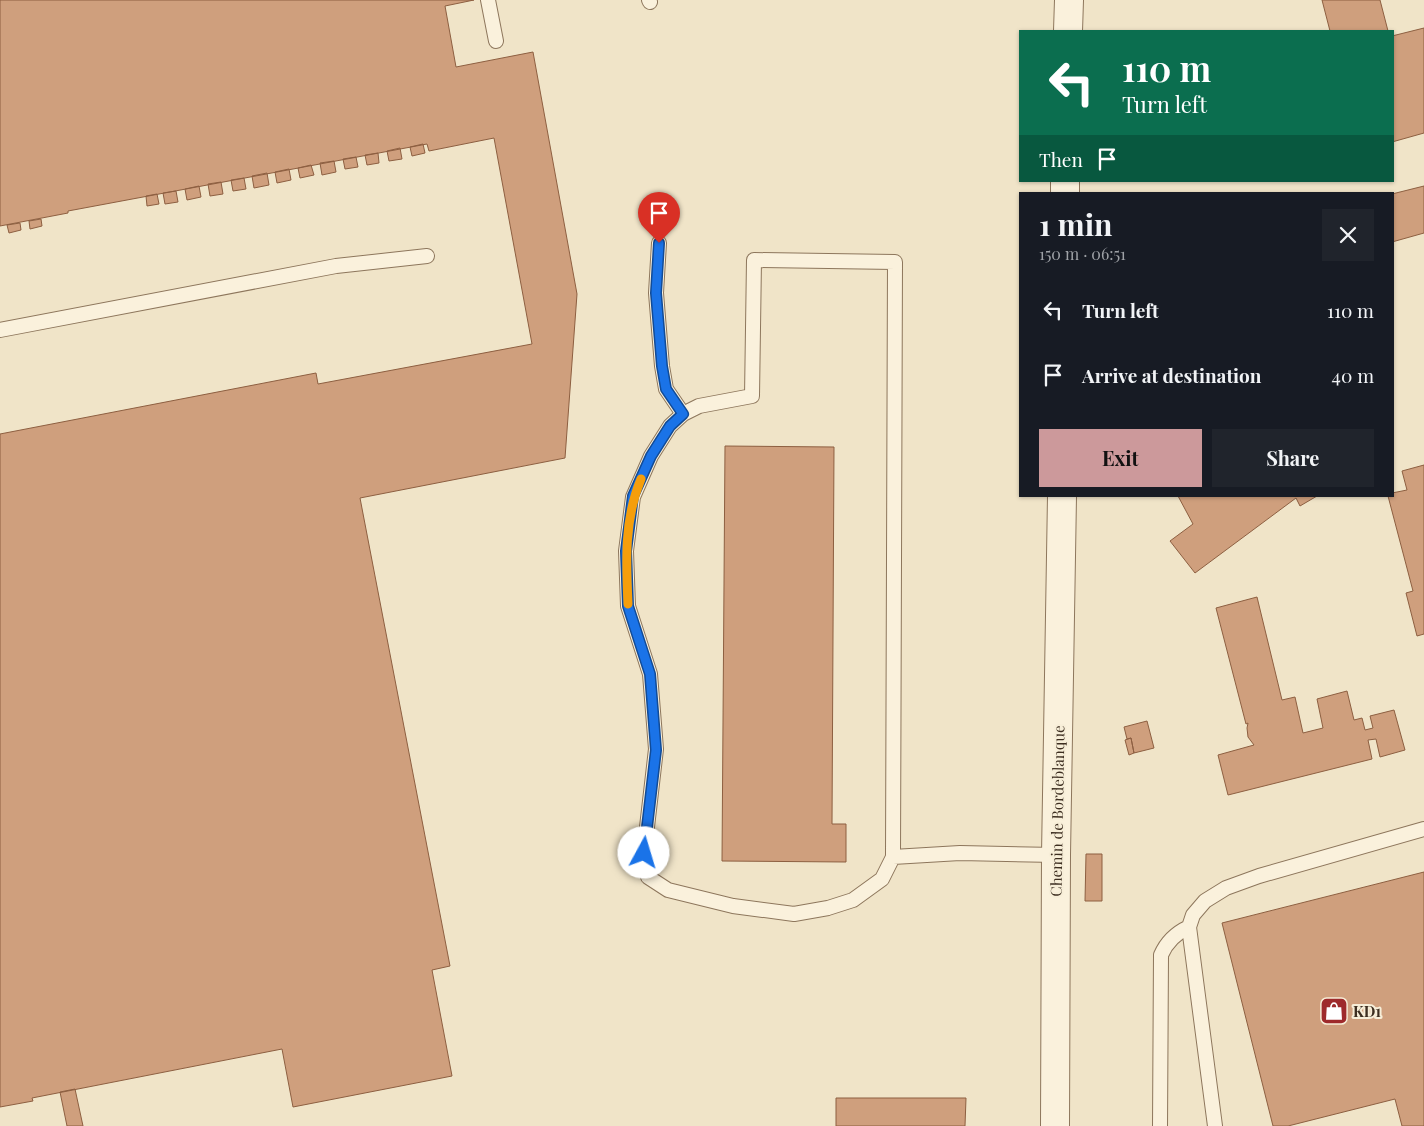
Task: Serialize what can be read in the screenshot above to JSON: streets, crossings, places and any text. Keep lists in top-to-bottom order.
{
  "streets": {
    "street": ["Chemin de Bordeblanque"]
  },
  "places": {
    "shop": ["KD1"]
  },
  "page": {
    "turn": ["110 m", "Turn left"],
    "then": "Then",
    "heading": ["1 min", "150 m · 06:51"],
    "list": [
      {
        "name": "Turn left",
        "value": "110 m"
      },
      {
        "name": "Arrive at destination",
        "value": "40 m"
      }
    ],
    "buttons": ["Exit", "Share"]
  }
}
